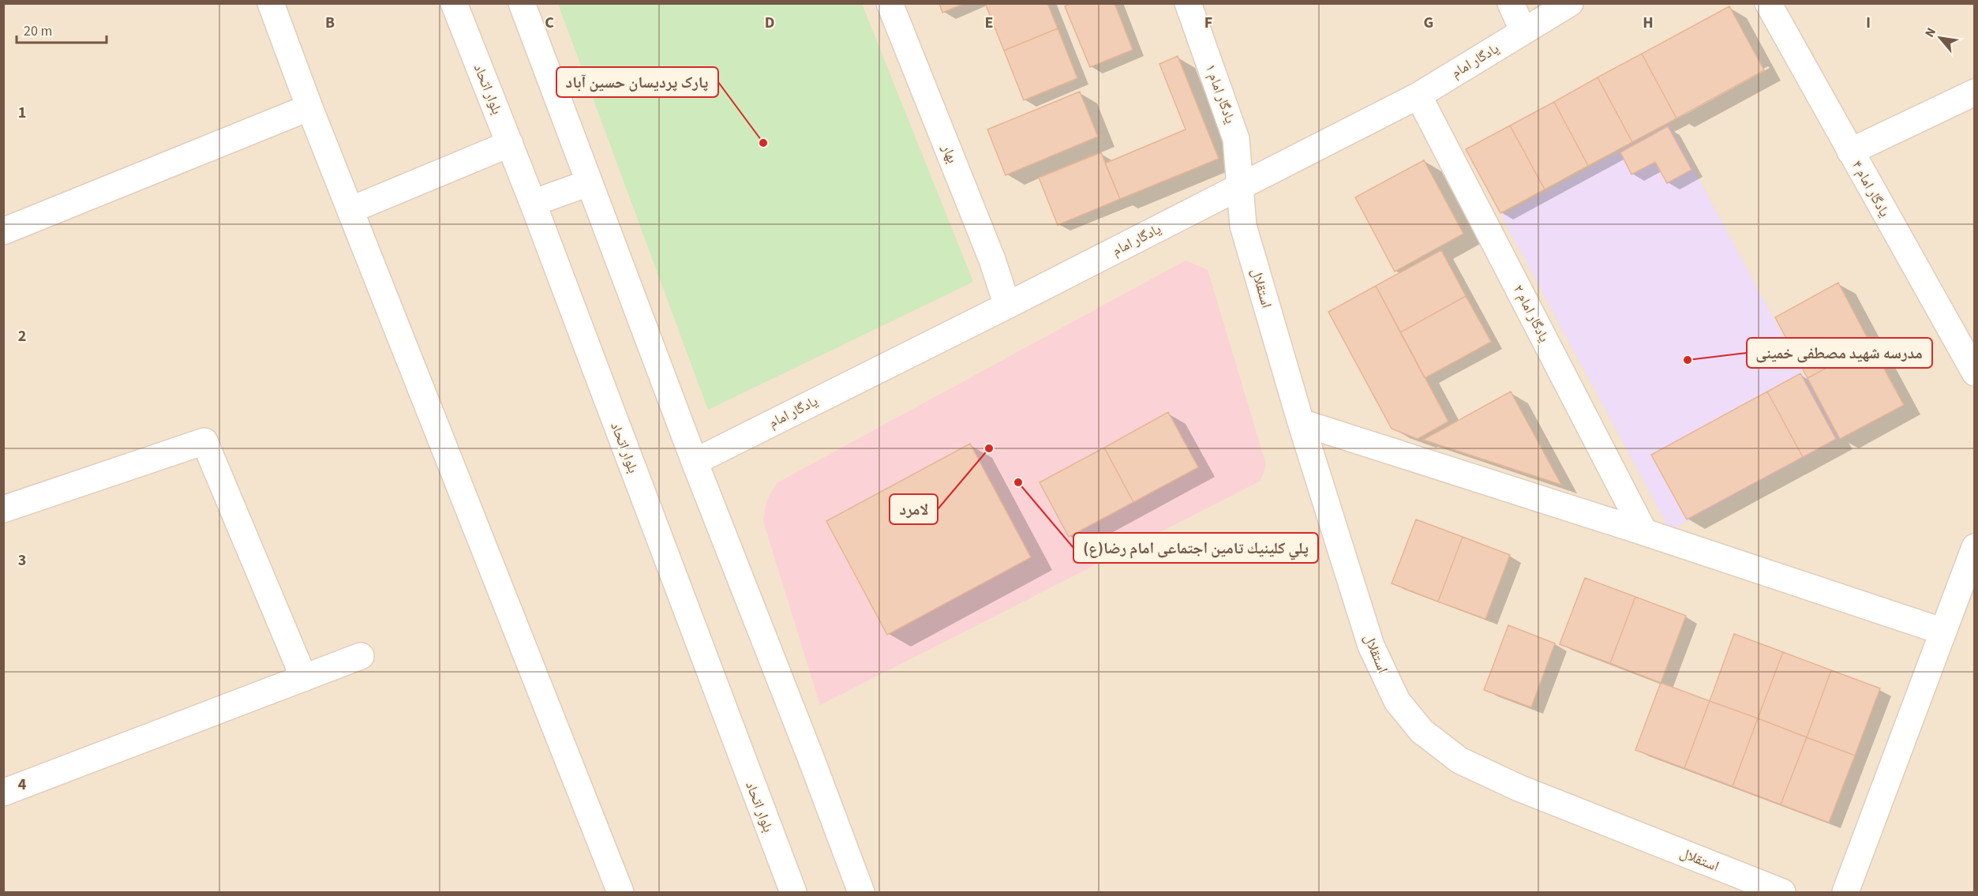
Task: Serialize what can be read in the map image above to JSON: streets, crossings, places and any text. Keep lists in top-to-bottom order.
{
  "streets": {
    "street": [
      "یادگار امام",
      "بلوار اتحاد",
      "یادگار امام ۱",
      "بهار",
      "یادگار امام ۴",
      "استقلال",
      "یادگار امام ۲"
    ]
  },
  "crossings": [
    ["یادگار امام", "یادگار امام ۱"],
    ["یادگار امام", "بهار"],
    ["یادگار امام", "استقلال"],
    ["یادگار امام", "یادگار امام ۲"],
    ["یادگار امام ۱", "استقلال"]
  ],
  "places": [
    "پارک پردیسان حسین آباد",
    "مدرسه شهید مصطفی خمینی",
    "لامرد",
    "پلي كلينيك تامین اجتماعی امام رضا(ع)"
  ],
  "scale_bar": "20 m",
  "north": "top left",
  "grid": {
    "columns": [
      "B",
      "C",
      "D",
      "E",
      "F",
      "G",
      "H",
      "I"
    ],
    "rows": [
      "1",
      "2",
      "3",
      "4"
    ]
  }
}
